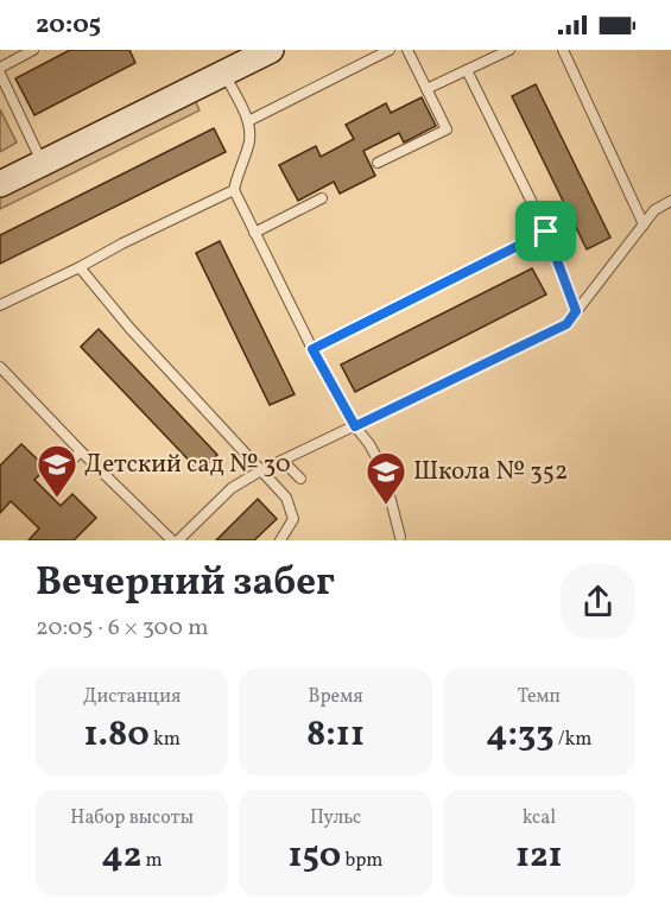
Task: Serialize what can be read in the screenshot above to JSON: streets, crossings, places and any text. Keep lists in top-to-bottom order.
{
  "places": {
    "school or university": ["Детский сад № 30", "Школа № 352"]
  },
  "page": {
    "status": "20:05",
    "heading": ["Вечерний забег", "20:05 · 6 × 300 m"],
    "stats": [
      ["Дистанция", "1.80 km"],
      ["Время", "8:11"],
      ["Темп", "4:33 /km"],
      ["Набор высоты", "42 m"],
      ["Пульс", "150 bpm"],
      ["kcal", "121"]
    ]
  }
}
